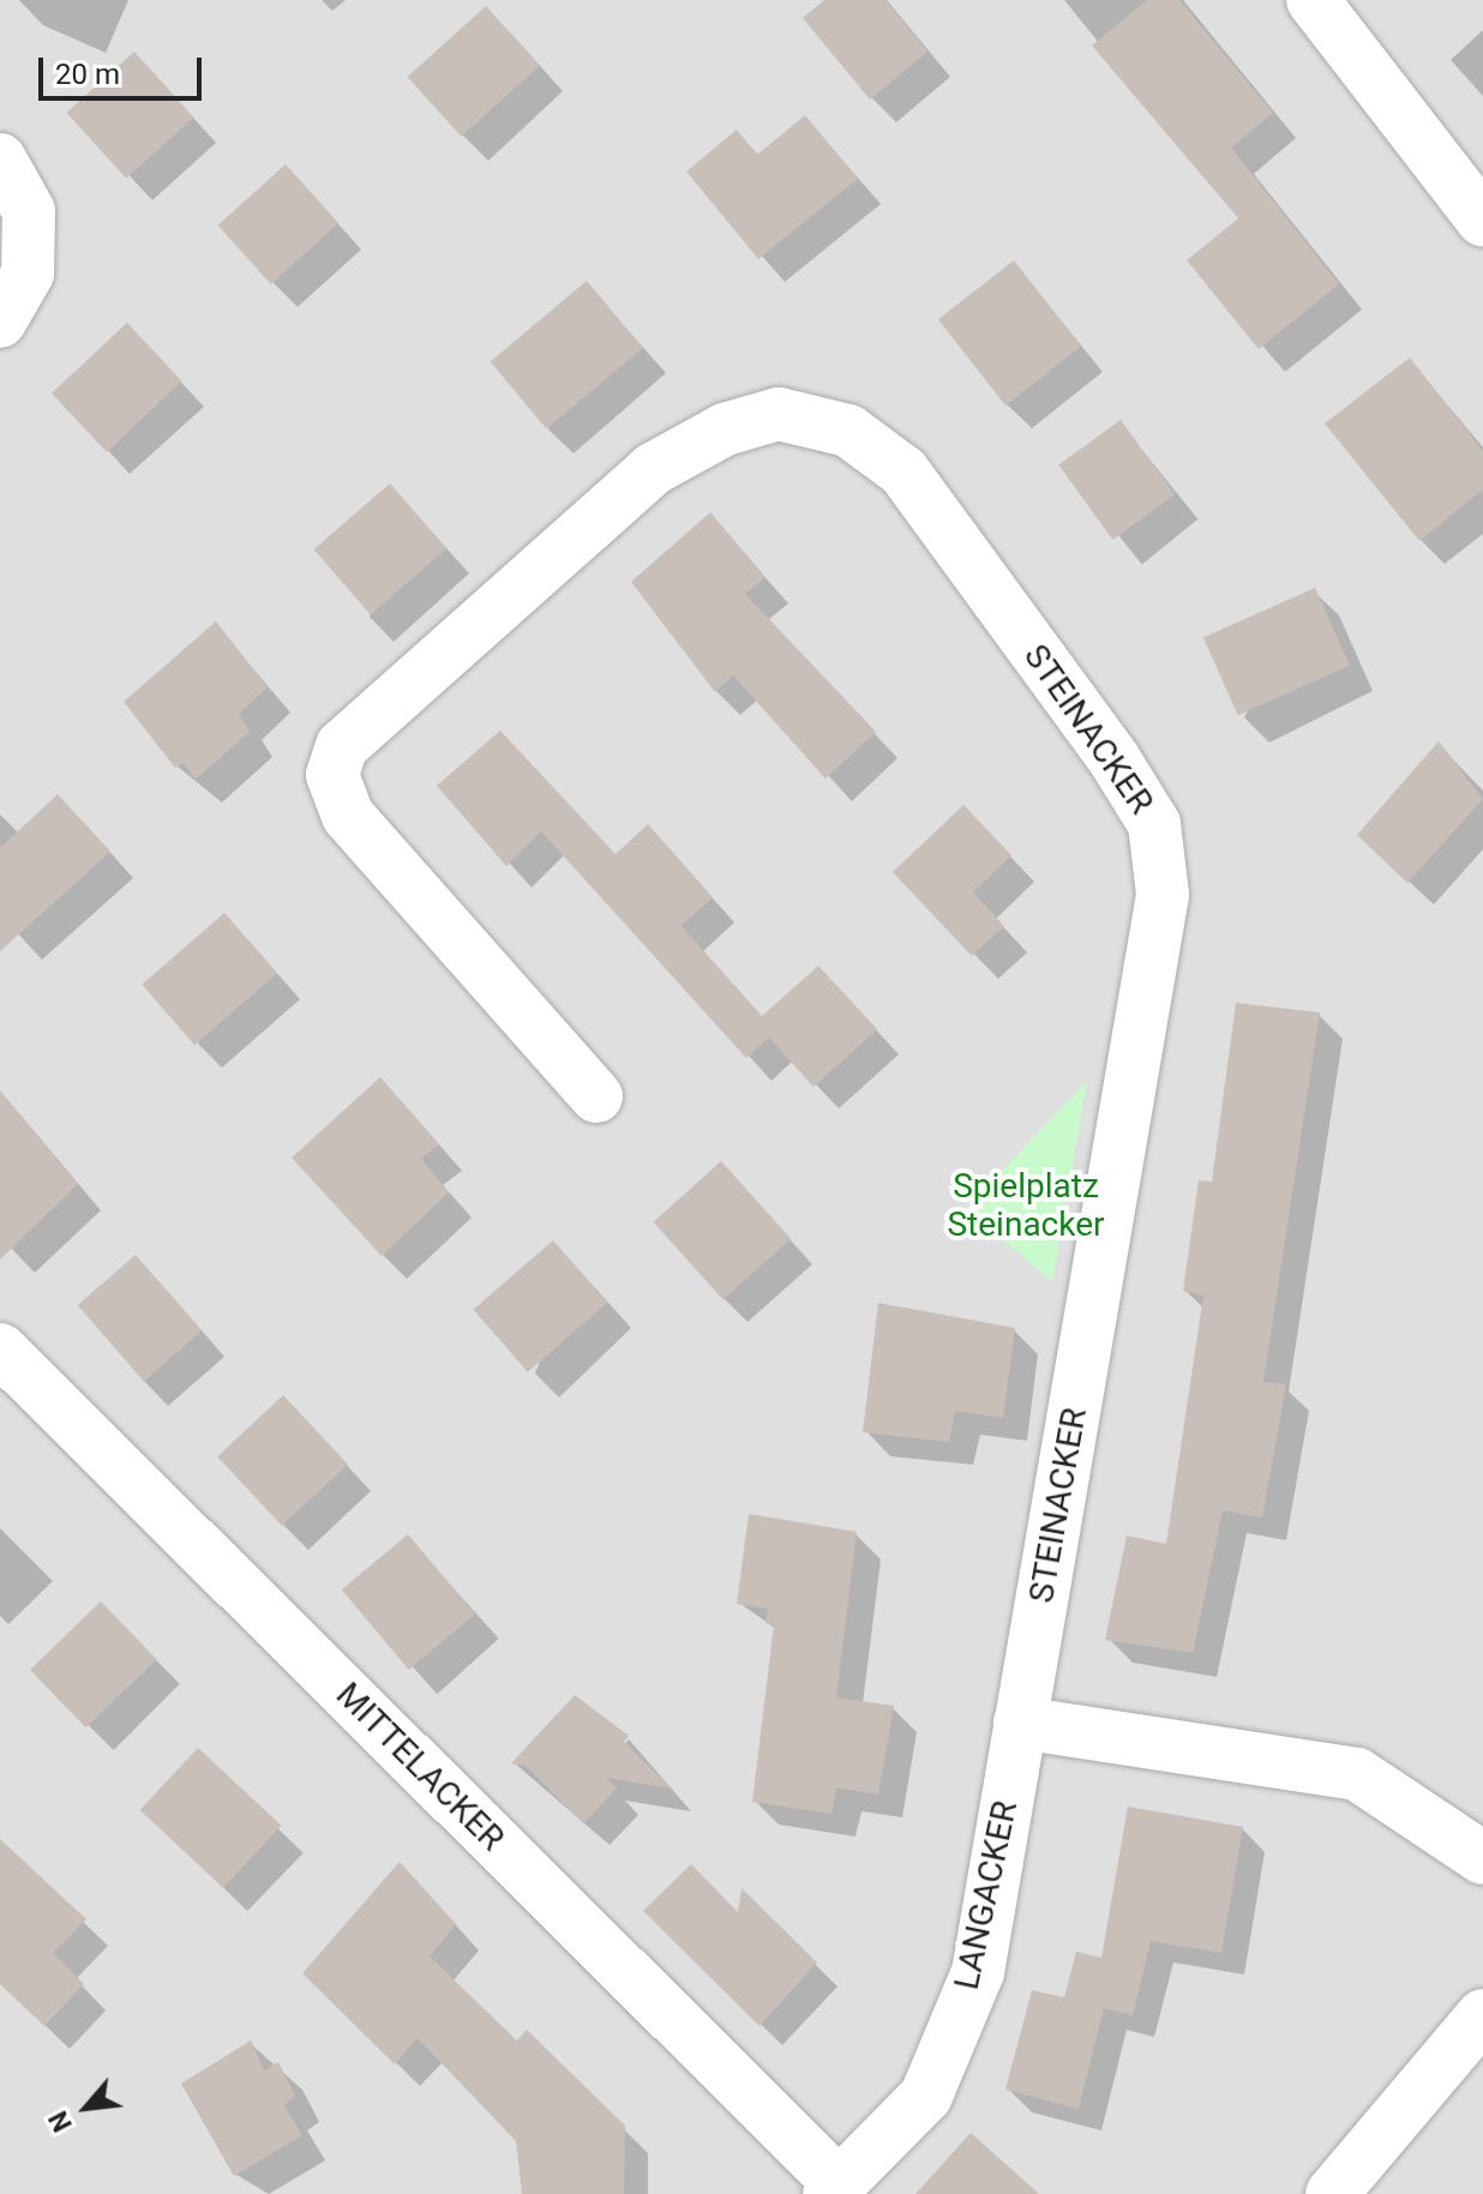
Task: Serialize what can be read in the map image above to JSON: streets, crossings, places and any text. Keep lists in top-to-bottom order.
{
  "streets": {
    "street": ["STEINACKER", "MITTELACKER", "LANGACKER"]
  },
  "crossings": [
    ["STEINACKER", "LANGACKER"],
    ["MITTELACKER", "LANGACKER"]
  ],
  "parks": ["Spielplatz Steinacker"],
  "scale_bar": "20 m",
  "north": "bottom left"
}
